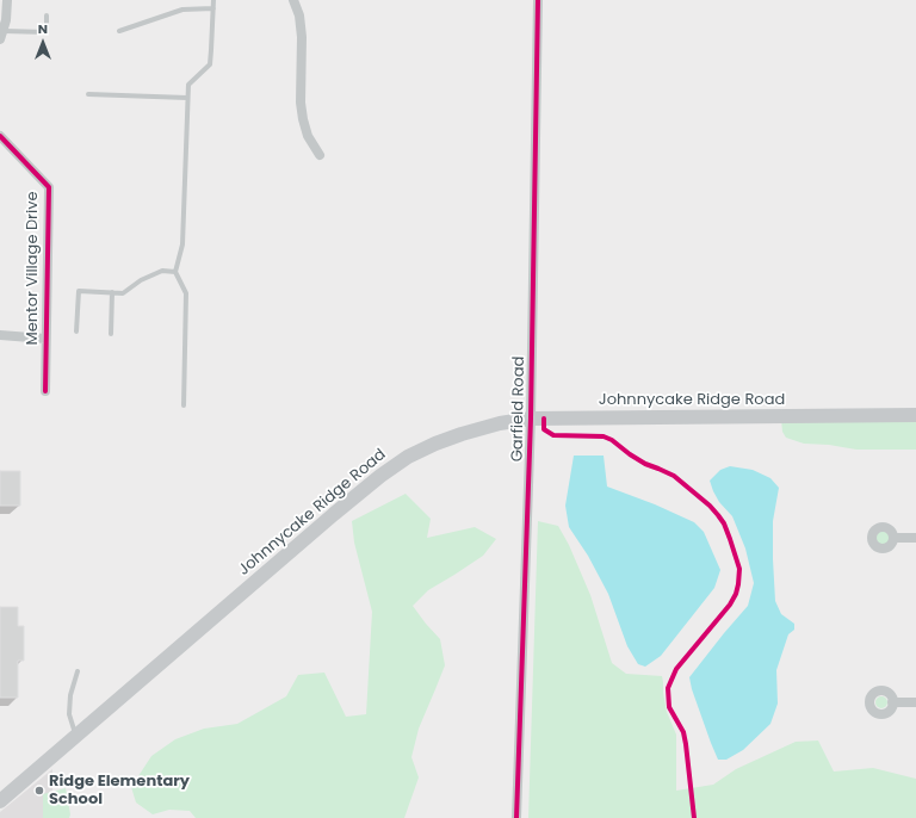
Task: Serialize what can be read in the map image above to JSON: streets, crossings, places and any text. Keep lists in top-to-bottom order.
{
  "streets": {
    "main road": ["Johnnycake Ridge Road"],
    "street": ["Mentor Village Drive", "Garfield Road"]
  },
  "crossings": [
    ["Johnnycake Ridge Road", "Garfield Road"]
  ],
  "places": ["Ridge Elementary School"],
  "north": "top"
}
